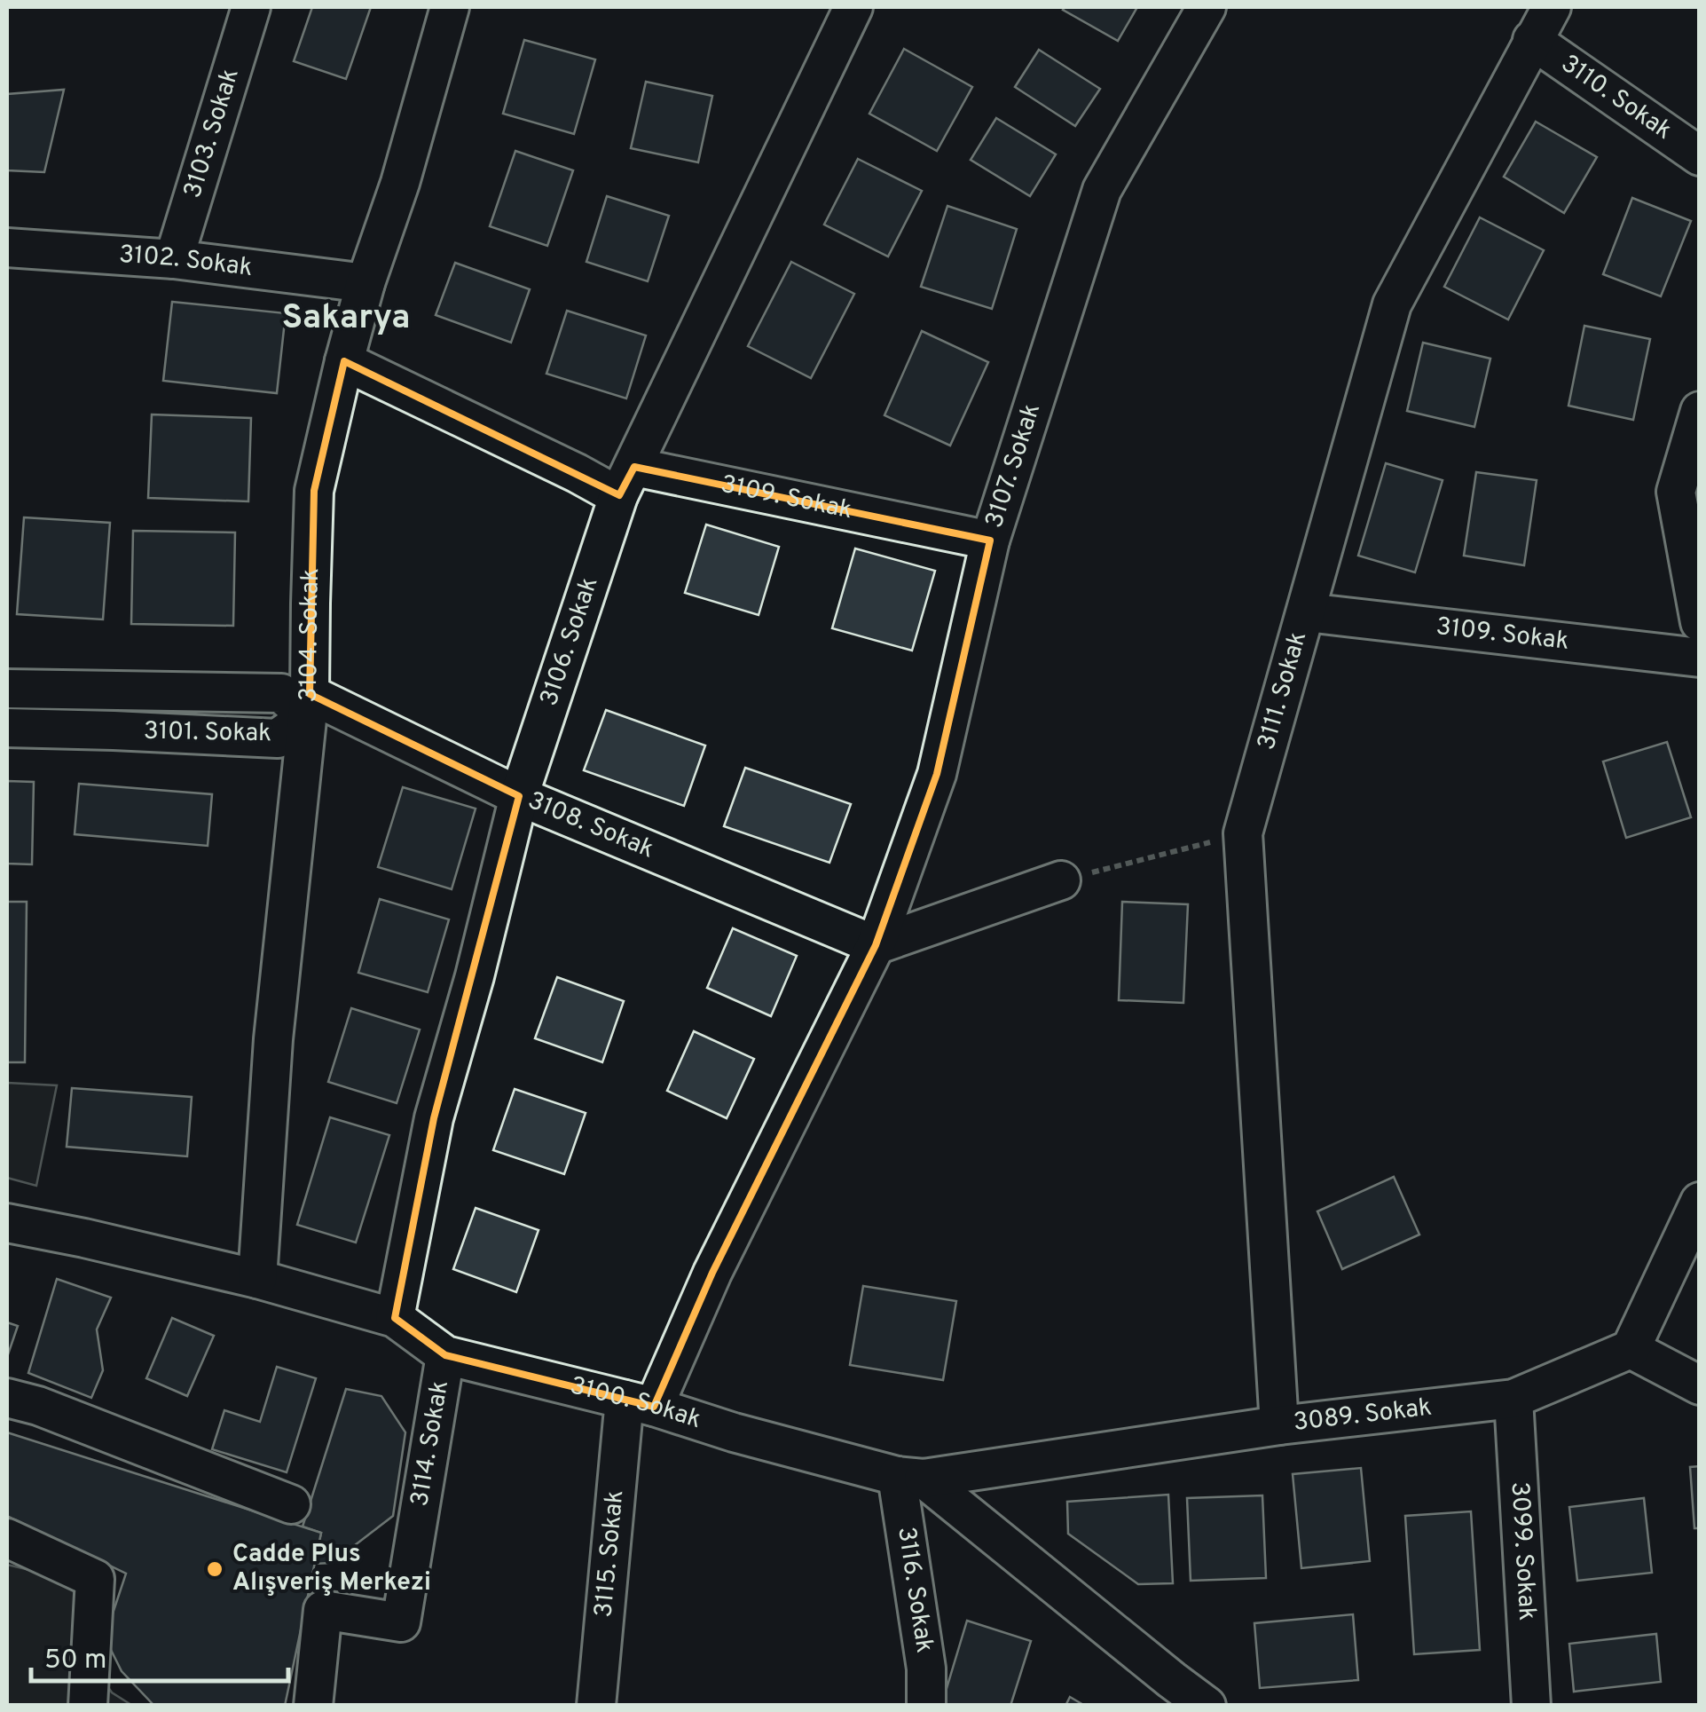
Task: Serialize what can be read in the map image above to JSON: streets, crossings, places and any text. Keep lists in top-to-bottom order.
{
  "streets": {
    "street": [
      "3110. Sokak",
      "3103. Sokak",
      "3102. Sokak",
      "3107. Sokak",
      "3109. Sokak",
      "3104. Sokak",
      "3106. Sokak",
      "3111. Sokak",
      "3101. Sokak",
      "3108. Sokak",
      "3100. Sokak",
      "3089. Sokak",
      "3114. Sokak",
      "3115. Sokak",
      "3099. Sokak",
      "3116. Sokak"
    ]
  },
  "crossings": [
    ["3110. Sokak", "3111. Sokak"],
    ["3103. Sokak", "3102. Sokak"],
    ["3102. Sokak", "3104. Sokak"],
    ["3107. Sokak", "3109. Sokak"],
    ["3107. Sokak", "3108. Sokak"],
    ["3107. Sokak", "3100. Sokak"],
    ["3107. Sokak", "3115. Sokak"],
    ["3109. Sokak", "3104. Sokak"],
    ["3109. Sokak", "3106. Sokak"],
    ["3109. Sokak", "3111. Sokak"],
    ["3104. Sokak", "3101. Sokak"],
    ["3104. Sokak", "3108. Sokak"],
    ["3104. Sokak", "3100. Sokak"],
    ["3106. Sokak", "3108. Sokak"],
    ["3106. Sokak", "3100. Sokak"],
    ["3111. Sokak", "3089. Sokak"],
    ["3101. Sokak", "3108. Sokak"],
    ["3100. Sokak", "3089. Sokak"],
    ["3100. Sokak", "3114. Sokak"],
    ["3100. Sokak", "3115. Sokak"],
    ["3100. Sokak", "3116. Sokak"],
    ["3089. Sokak", "3099. Sokak"],
    ["3089. Sokak", "3116. Sokak"]
  ],
  "districts": ["Sakarya"],
  "places": ["Cadde Plus Alışveriş Merkezi"],
  "scale_bar": "50 m"
}
